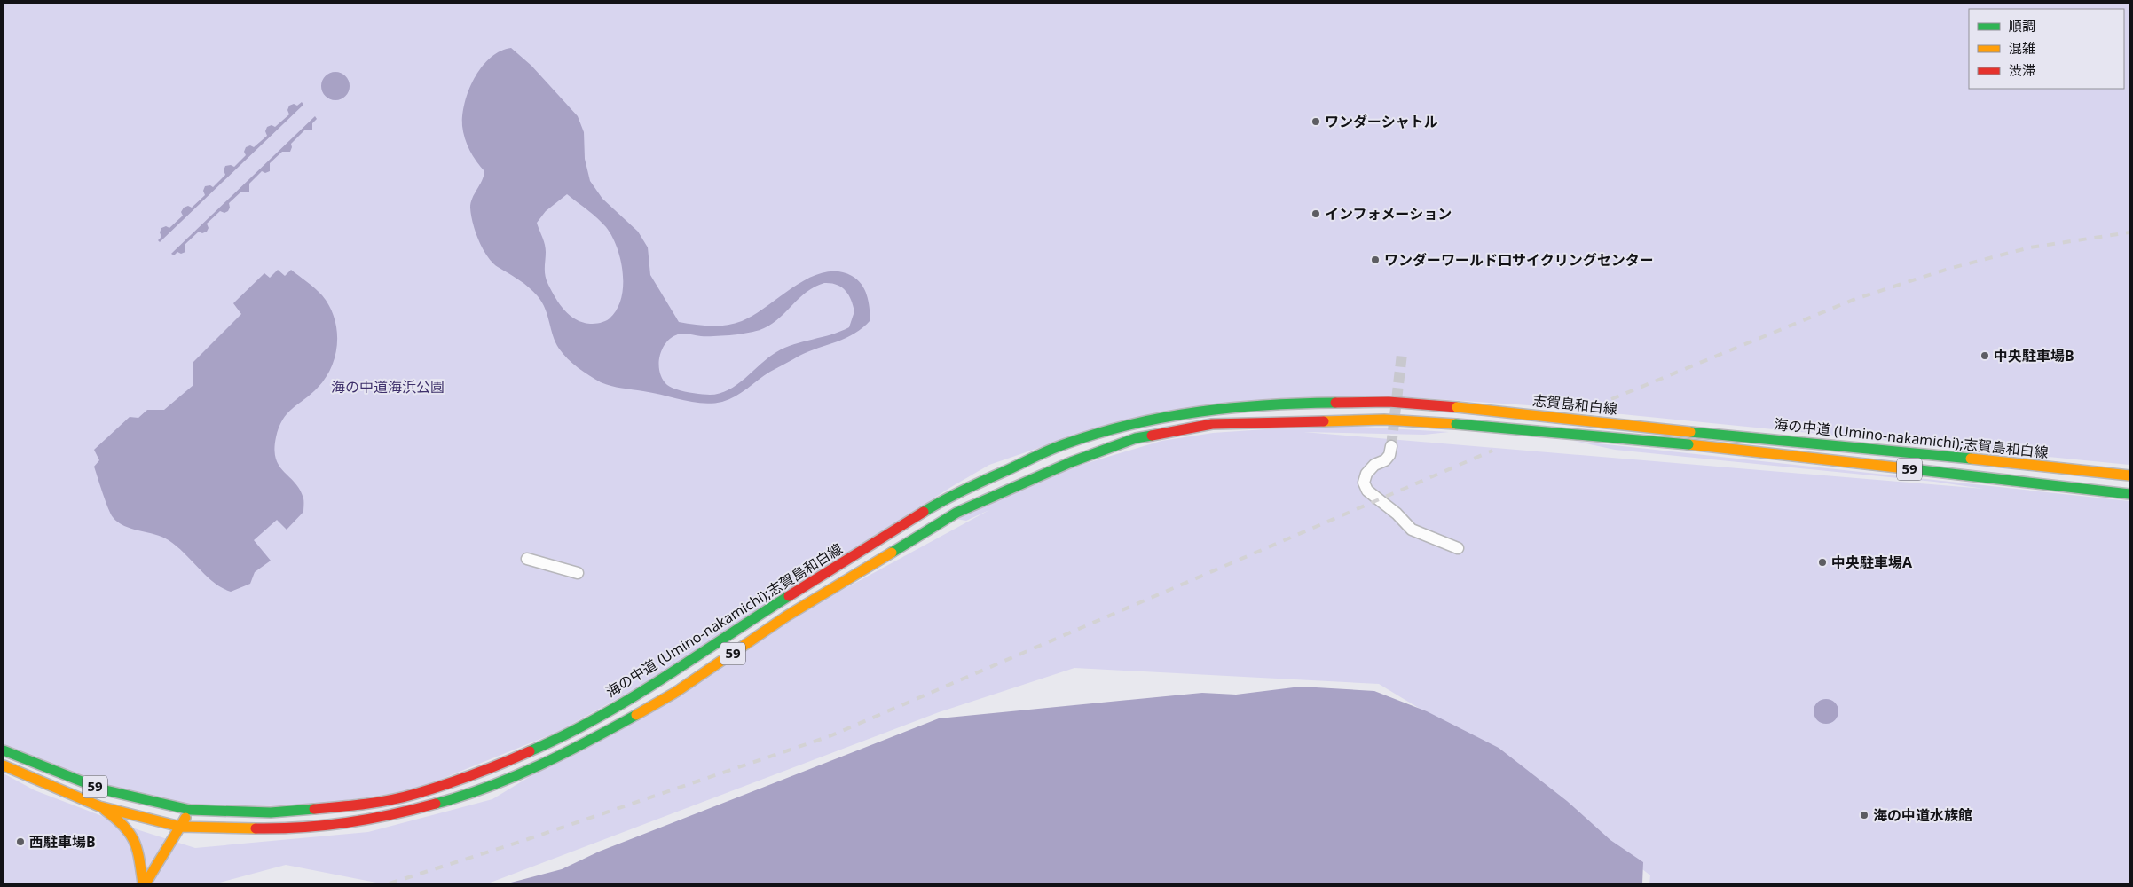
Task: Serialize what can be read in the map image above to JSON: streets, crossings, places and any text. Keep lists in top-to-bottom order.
{
  "streets": {
    "main road": ["志賀島和白線", "海の中道 (Umino-nakamichi);志賀島和白線", "59"]
  },
  "crossings": [
    ["志賀島和白線", "海の中道 (Umino-nakamichi);志賀島和白線"]
  ],
  "parks": ["海の中道海浜公園"],
  "places": [
    "ワンダーシャトル",
    "インフォメーション",
    "ワンダーワールド口サイクリングセンター",
    "中央駐車場B",
    "中央駐車場A",
    "海の中道水族館",
    "西駐車場B"
  ],
  "legend": ["順調", "混雑", "渋滞"]
}
